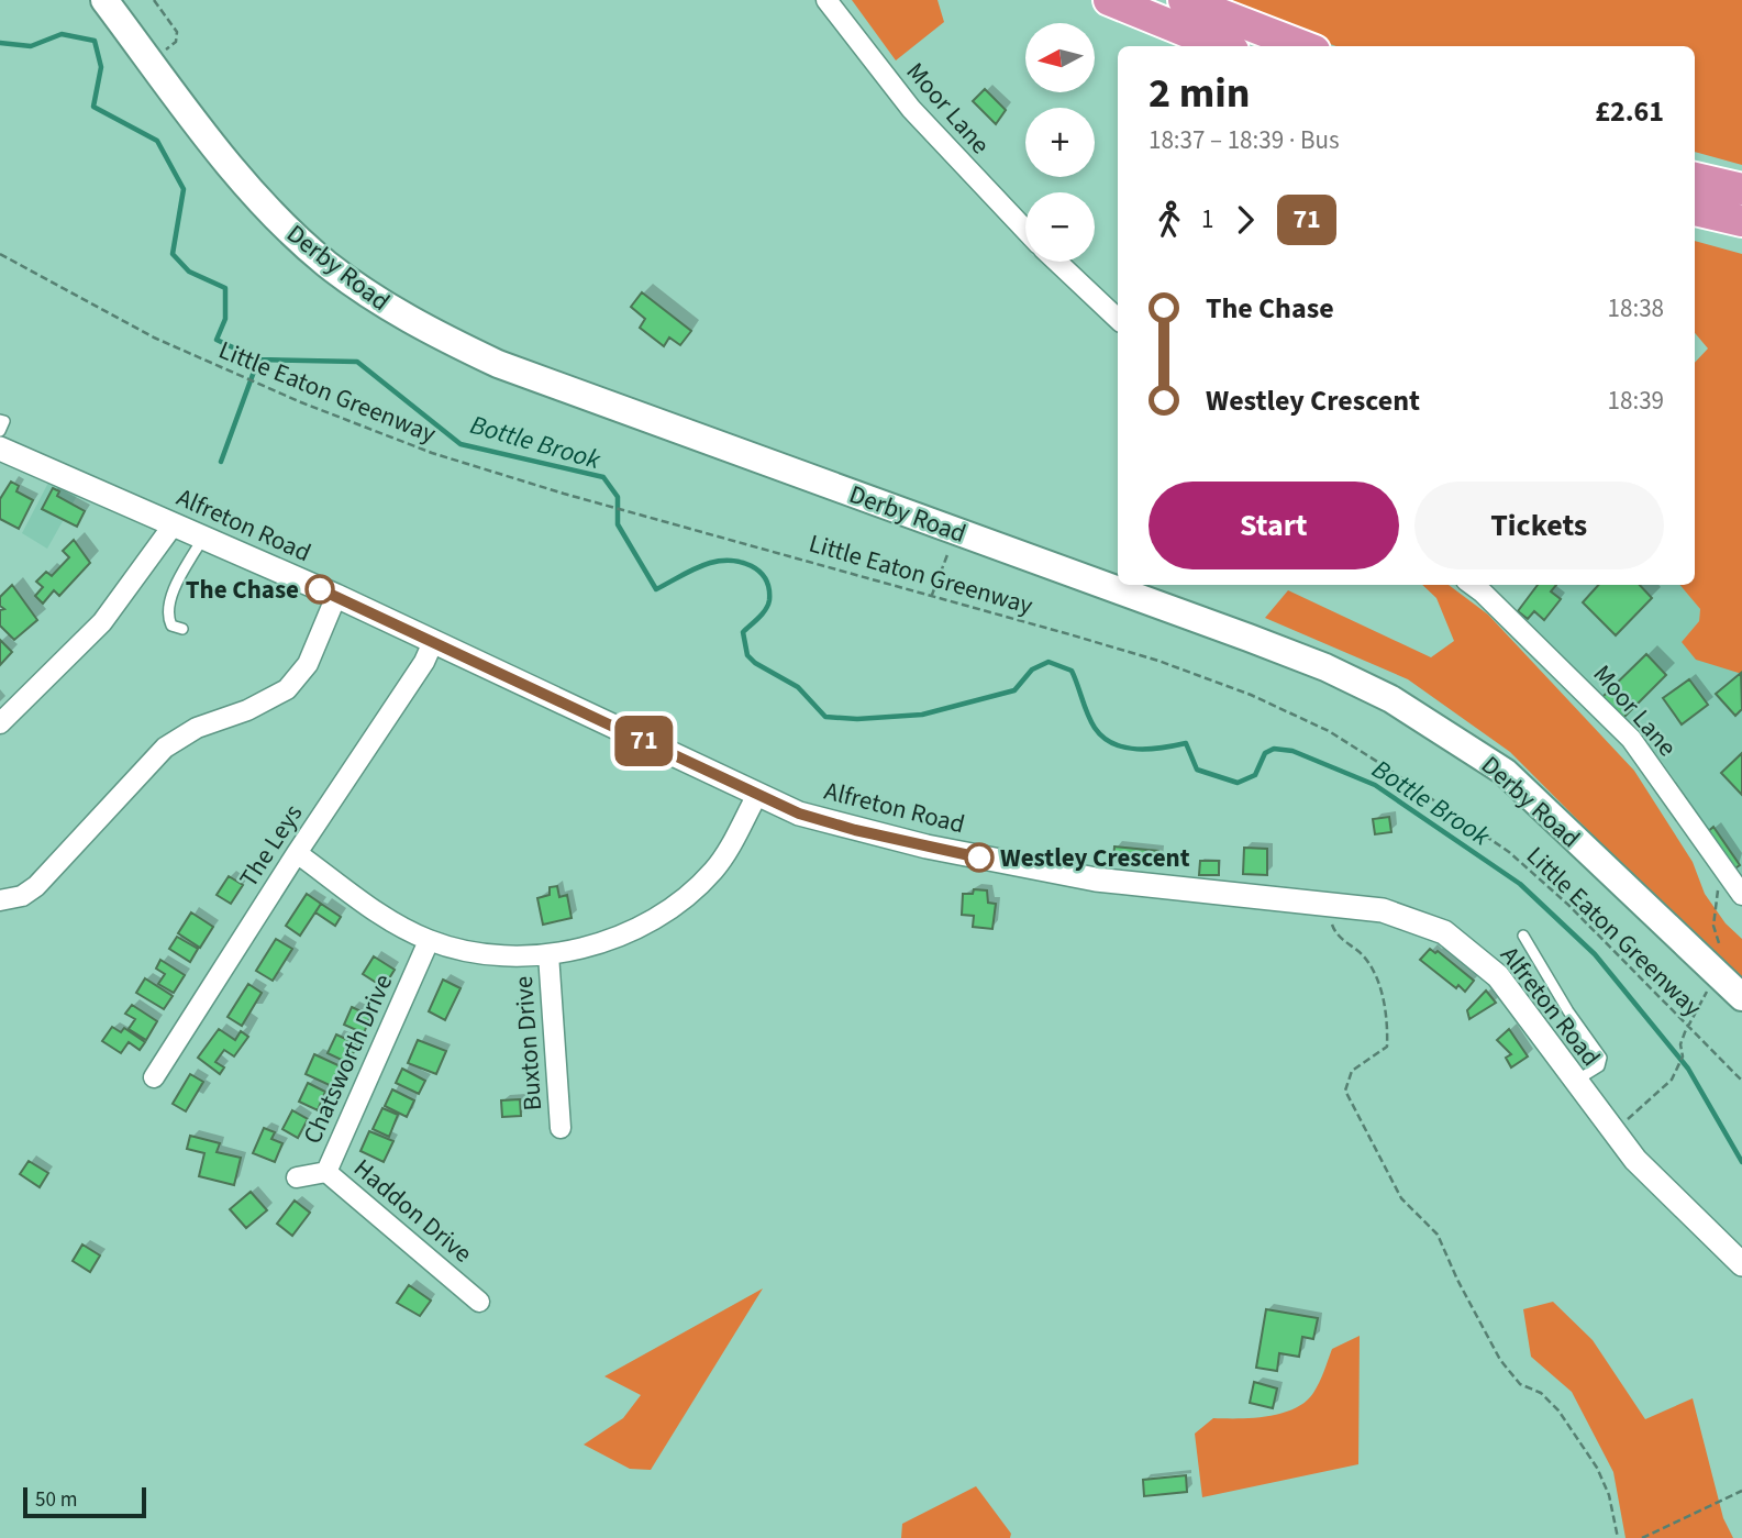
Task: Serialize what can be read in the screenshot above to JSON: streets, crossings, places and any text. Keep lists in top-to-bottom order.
{
  "streets": {
    "main road": ["Derby Road"],
    "street": [
      "Moor Lane",
      "Alfreton Road",
      "The Leys",
      "Buxton Drive",
      "Chatsworth Drive",
      "Haddon Drive"
    ],
    "path": ["Little Eaton Greenway"]
  },
  "crossings": [
    ["Alfreton Road", "The Leys"],
    ["Chatsworth Drive", "Haddon Drive"]
  ],
  "water": ["Bottle Brook"],
  "places": ["The Chase", "Westley Crescent"],
  "lines": ["bus line 71"],
  "scale_bar": "50 m",
  "north": "left",
  "page": {
    "on_map": "71",
    "map_buttons": ["+", "−"],
    "heading": ["2 min", "18:37 – 18:39 · Bus", "£2.61"],
    "legs": ["1", "71"],
    "list": [
      {
        "name": "The Chase",
        "value": "18:38"
      },
      {
        "name": "Westley Crescent",
        "value": "18:39"
      }
    ],
    "buttons": ["Start", "Tickets"],
    "scale": "50 m"
  }
}
